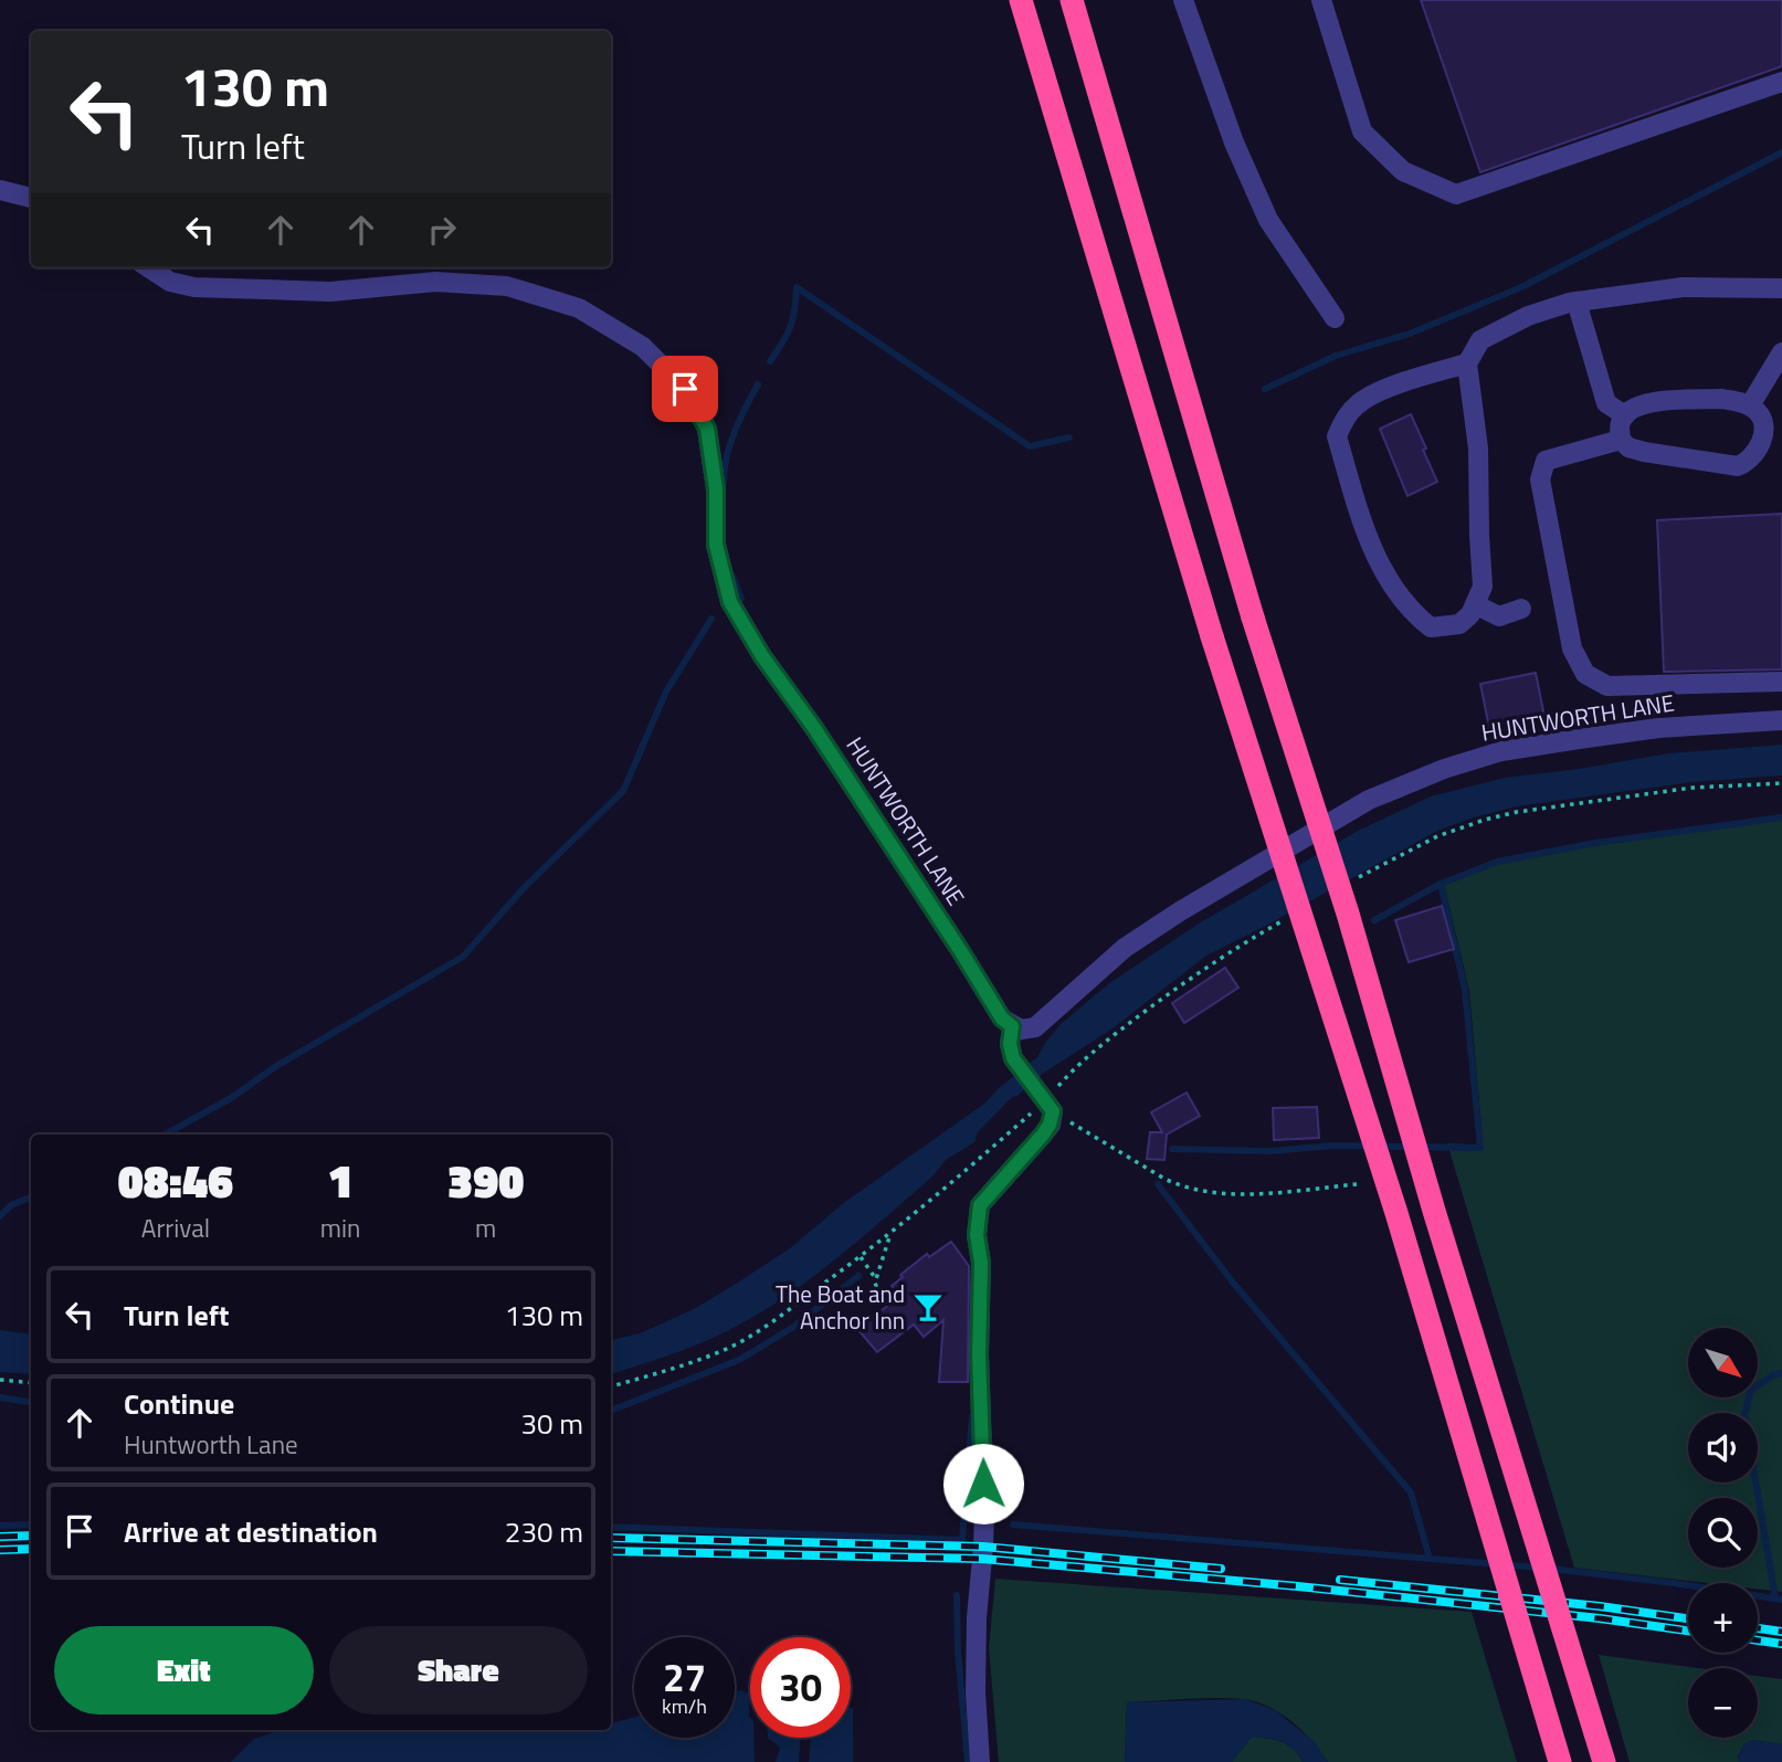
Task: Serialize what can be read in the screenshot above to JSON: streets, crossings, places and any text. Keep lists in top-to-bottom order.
{
  "streets": {
    "street": ["HUNTWORTH LANE"]
  },
  "places": {
    "bar": ["The Boat and Anchor Inn"]
  },
  "north": "bottom right",
  "page": {
    "turn": ["130 m", "Turn left"],
    "eta": [
      "08:46",
      "Arrival",
      "1",
      "min",
      "390",
      "m"
    ],
    "list": [
      {
        "name": "Turn left",
        "value": "130 m"
      },
      {
        "name": "Continue",
        "note": "Huntworth Lane",
        "value": "30 m"
      },
      {
        "name": "Arrive at destination",
        "value": "230 m"
      }
    ],
    "map_buttons": ["+", "−"],
    "buttons": ["Exit", "Share"],
    "speed": "27 km/h",
    "limit": "30"
  }
}
